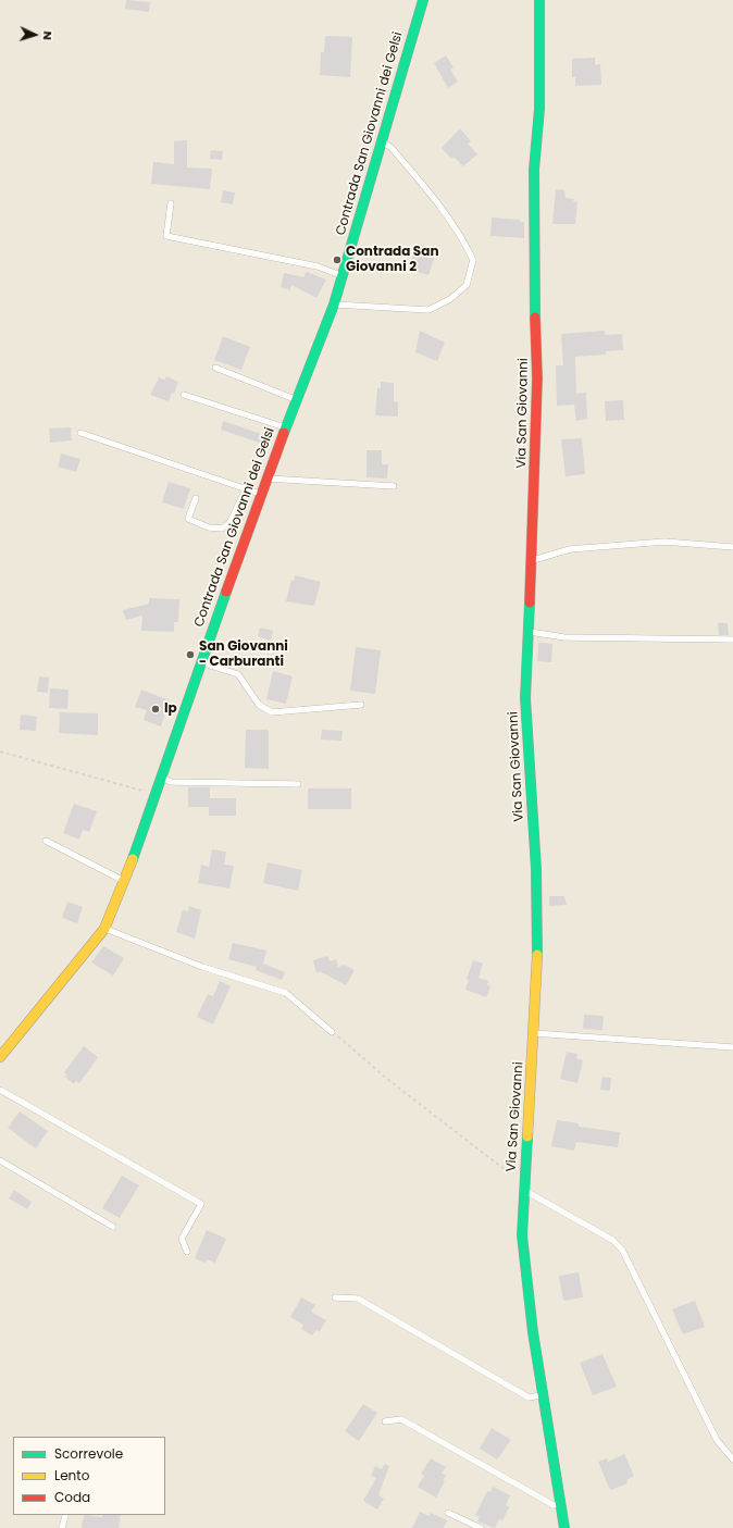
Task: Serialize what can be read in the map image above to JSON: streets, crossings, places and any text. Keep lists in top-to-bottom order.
{
  "streets": {
    "street": ["Contrada San Giovanni dei Gelsi", "Via San Giovanni"]
  },
  "places": ["Contrada San Giovanni 2", "San Giovanni - Carburanti", "Ip"],
  "legend": ["Scorrevole", "Lento", "Coda"],
  "north": "right"
}
